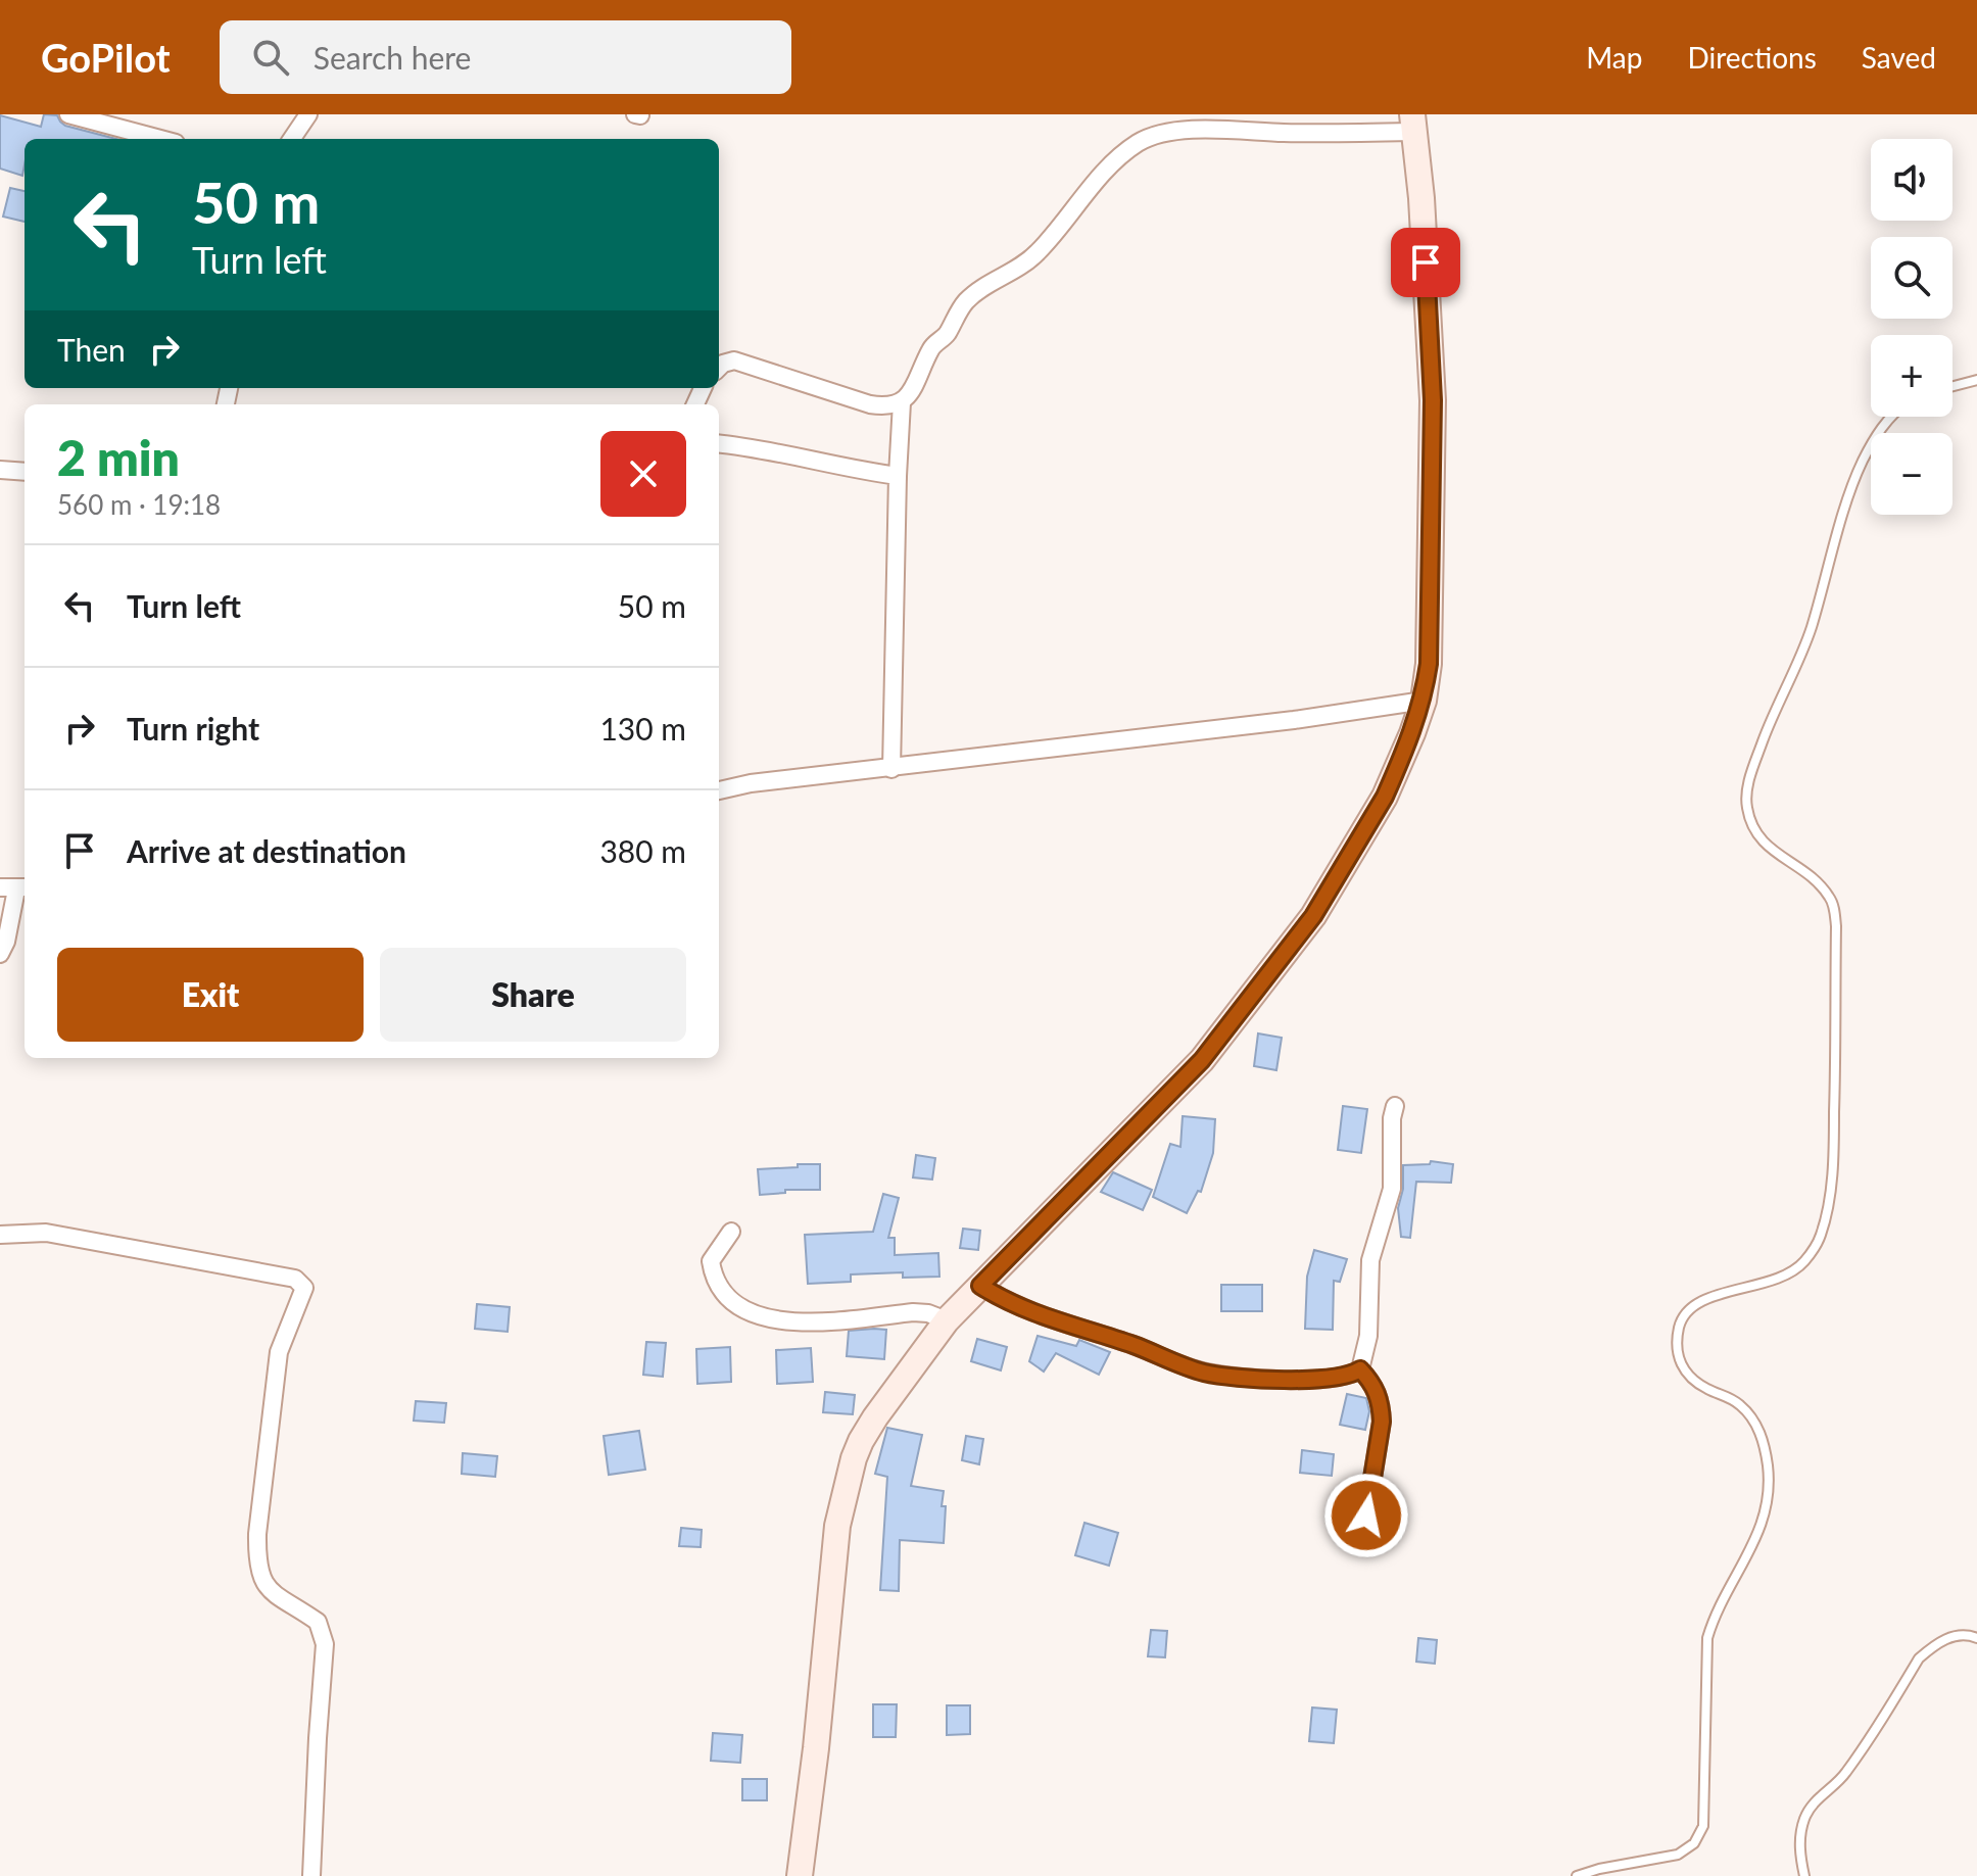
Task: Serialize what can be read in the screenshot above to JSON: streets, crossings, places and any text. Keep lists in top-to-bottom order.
{
  "page": {
    "header": "GoPilot",
    "search": "Search here",
    "nav": ["Map", "Directions", "Saved"],
    "map_buttons": ["+", "−"],
    "turn": ["50 m", "Turn left"],
    "then": "Then",
    "heading": ["2 min", "560 m · 19:18"],
    "list": [
      {
        "name": "Turn left",
        "value": "50 m"
      },
      {
        "name": "Turn right",
        "value": "130 m"
      },
      {
        "name": "Arrive at destination",
        "value": "380 m"
      }
    ],
    "buttons": ["Exit", "Share"]
  }
}
